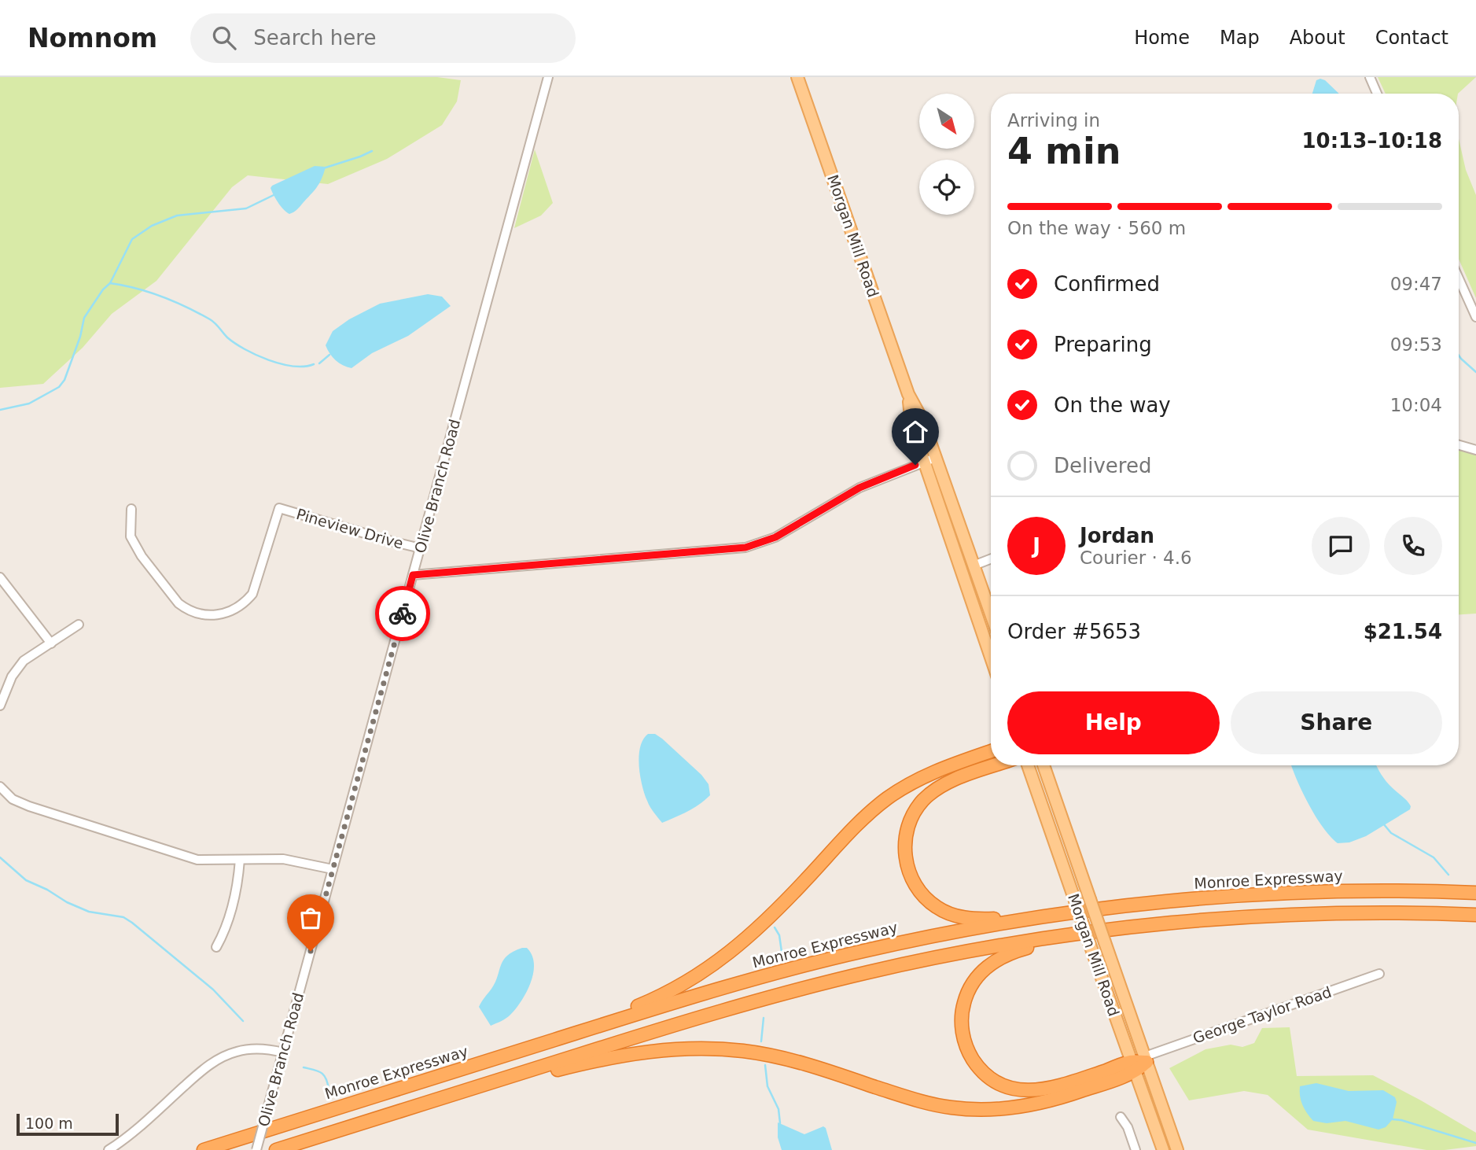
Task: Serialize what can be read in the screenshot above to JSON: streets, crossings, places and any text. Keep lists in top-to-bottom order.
{
  "streets": {
    "highway": ["Monroe Expressway"],
    "main road": ["Morgan Mill Road"],
    "street": ["Olive Branch Road", "Pineview Drive", "George Taylor Road"]
  },
  "crossings": [
    ["Morgan Mill Road", "George Taylor Road"],
    ["Olive Branch Road", "Pineview Drive"]
  ],
  "scale_bar": "100 m",
  "north": "bottom right",
  "page": {
    "header": "Nomnom",
    "search": "Search here",
    "nav": [
      "Home",
      "Map",
      "About",
      "Contact"
    ],
    "heading": ["4 min", "Arriving in", "10:13–10:18"],
    "panel": [
      "Jordan",
      "Courier · 4.6",
      "Order #5653",
      "$21.54"
    ],
    "bar": "On the way · 560 m",
    "list": [
      ["Confirmed", "09:47"],
      ["Preparing", "09:53"],
      ["On the way", "10:04"],
      "Delivered"
    ],
    "round": "J",
    "buttons": ["Help", "Share"],
    "scale": "100 m"
  }
}
